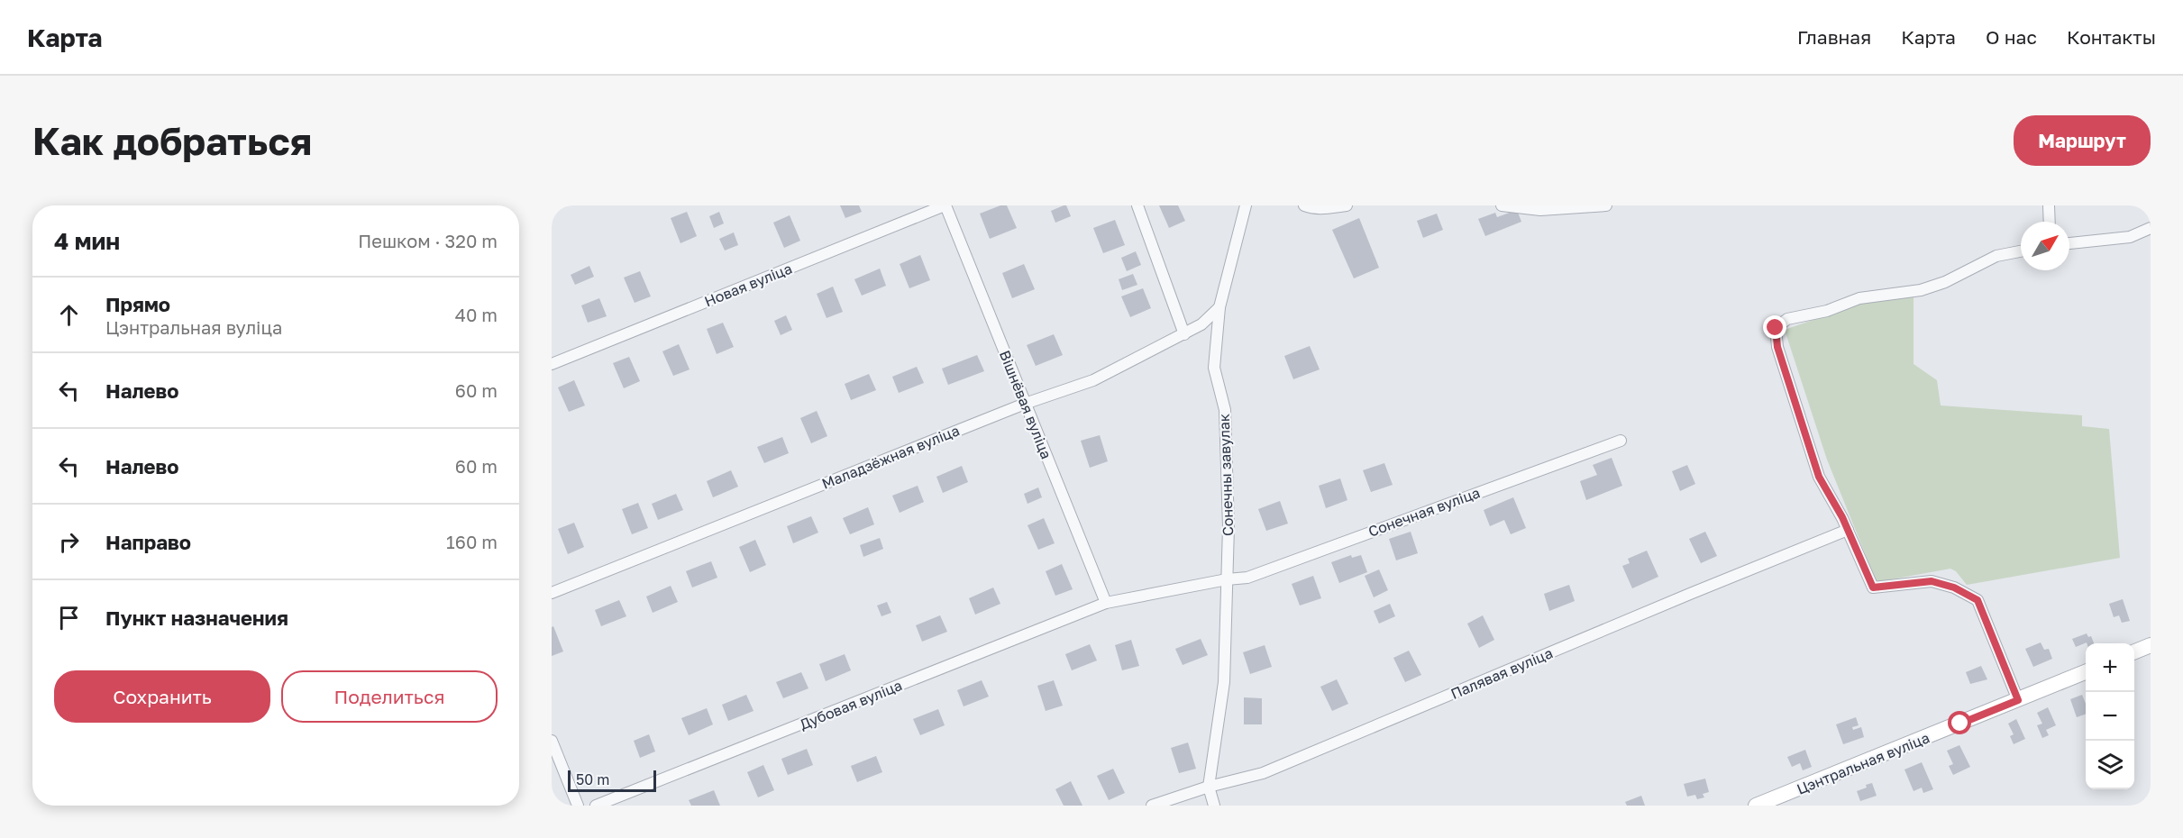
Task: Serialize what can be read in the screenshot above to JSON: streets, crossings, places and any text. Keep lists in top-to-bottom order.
{
  "streets": {
    "street": [
      "Новая вуліца",
      "Вішнёвая вуліца",
      "Маладзёжная вуліца",
      "Сонечны завулак",
      "Сонечная вуліца",
      "Палявая вуліца",
      "Дубовая вуліца",
      "Цэнтральная вуліца"
    ]
  },
  "crossings": [
    ["Новая вуліца", "Вішнёвая вуліца"],
    ["Вішнёвая вуліца", "Маладзёжная вуліца"],
    ["Вішнёвая вуліца", "Дубовая вуліца"],
    ["Маладзёжная вуліца", "Сонечны завулак"],
    ["Сонечны завулак", "Сонечная вуліца"],
    ["Сонечны завулак", "Палявая вуліца"]
  ],
  "scale_bar": "50 m",
  "north": "top right",
  "page": {
    "header": "Карта",
    "nav": [
      "Главная",
      "Карта",
      "О нас",
      "Контакты"
    ],
    "buttons": [
      "Маршрут",
      ["Сохранить", "Поделиться"]
    ],
    "title": "Как добраться",
    "heading": ["4 мин", "Пешком · 320 m"],
    "list": [
      ["Прямо", "Цэнтральная вуліца", "40 m"],
      ["Налево", "60 m"],
      ["Налево", "60 m"],
      ["Направо", "160 m"],
      "Пункт назначения"
    ],
    "map_buttons": ["+", "−"],
    "scale": "50 m"
  }
}
